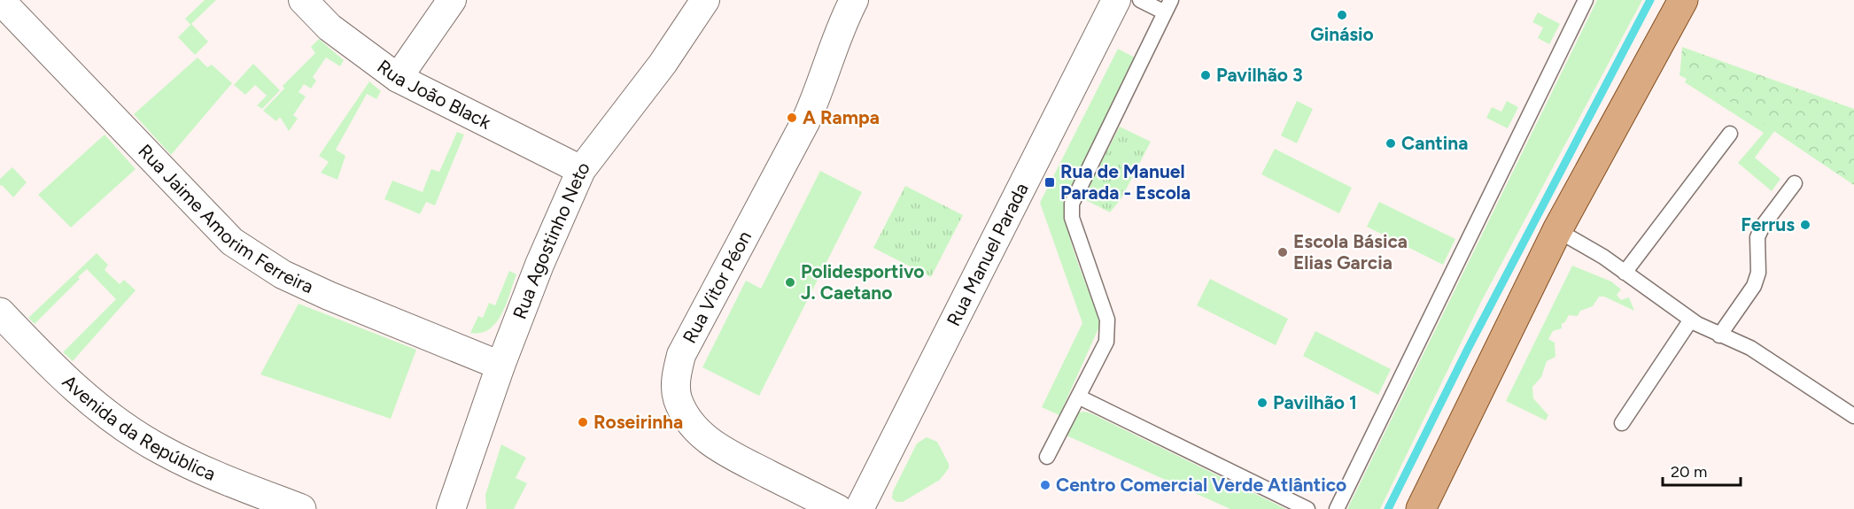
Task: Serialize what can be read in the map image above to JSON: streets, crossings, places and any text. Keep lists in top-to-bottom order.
{
  "streets": {
    "street": [
      "Rua João Black",
      "Rua Jaime Amorim Ferreira",
      "Rua Agostinho Neto",
      "Rua Manuel Parada",
      "Rua Vitor Péon",
      "Avenida da República"
    ]
  },
  "crossings": [
    ["Rua João Black", "Rua Agostinho Neto"],
    ["Rua Jaime Amorim Ferreira", "Rua Agostinho Neto"]
  ],
  "places": {
    "other": [
      "Ginásio",
      "Pavilhão 3",
      "A Rampa",
      "Cantina",
      "Ferrus",
      "Escola Básica Elias Garcia",
      "Polidesportivo J. Caetano",
      "Pavilhão 1",
      "Roseirinha",
      "Centro Comercial Verde Atlântico"
    ],
    "transit": ["Rua de Manuel Parada - Escola"]
  },
  "scale_bar": "20 m"
}
